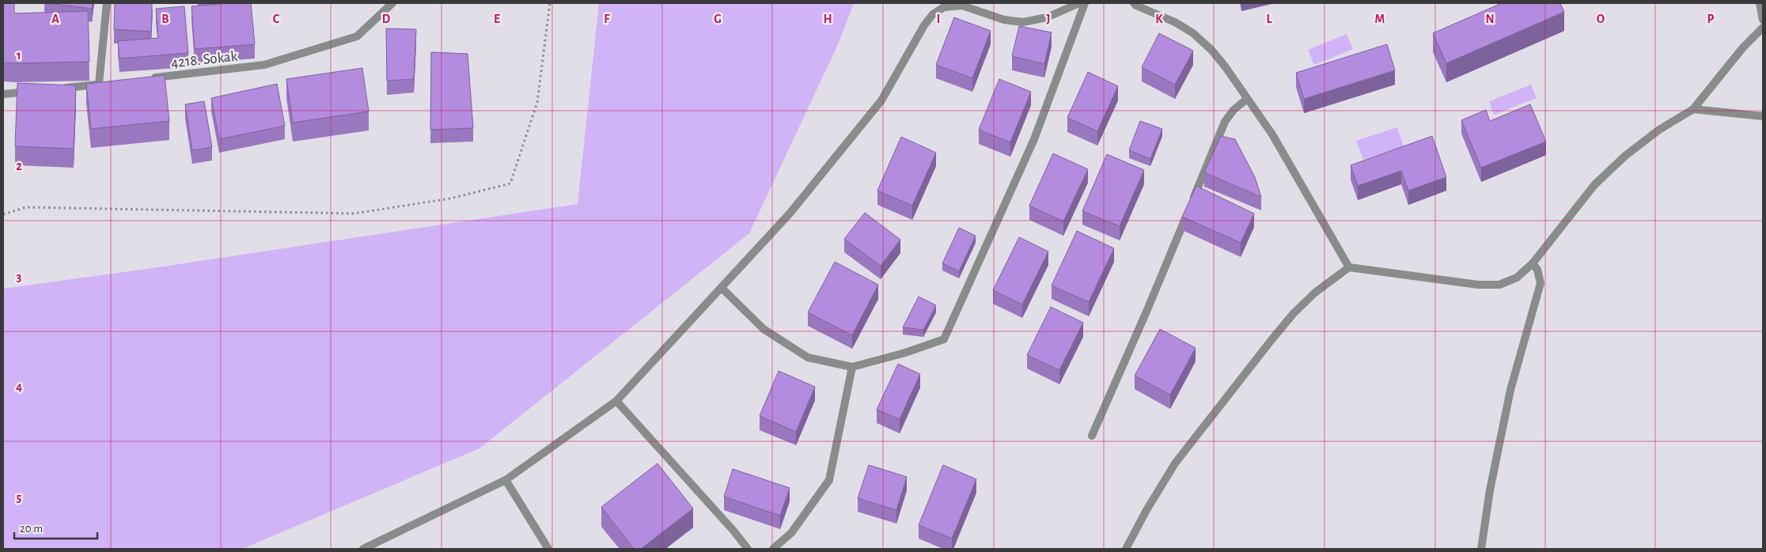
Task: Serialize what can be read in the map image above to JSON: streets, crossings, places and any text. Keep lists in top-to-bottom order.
{
  "streets": {
    "street": ["4218. Sokak"]
  },
  "scale_bar": "20 m",
  "grid": {
    "columns": [
      "A",
      "B",
      "C",
      "D",
      "E",
      "F",
      "G",
      "H",
      "I",
      "J",
      "K",
      "L",
      "M",
      "N",
      "O",
      "P"
    ],
    "rows": [
      "1",
      "2",
      "3",
      "4",
      "5"
    ]
  }
}
